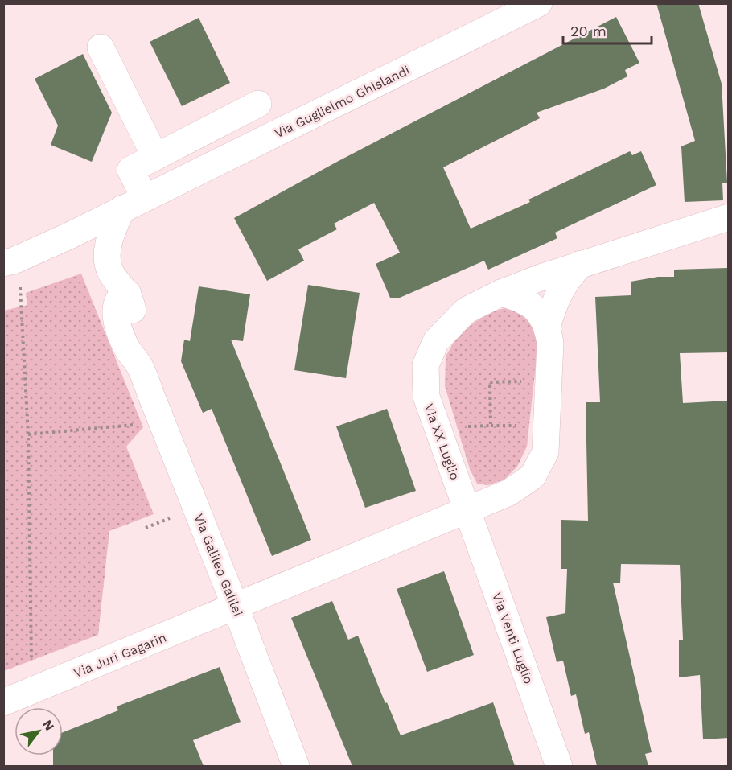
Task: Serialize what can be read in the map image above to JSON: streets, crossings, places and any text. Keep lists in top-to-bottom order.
{
  "streets": {
    "street": [
      "Via Guglielmo Ghislandi",
      "Via XX Luglio",
      "Via Galileo Galilei",
      "Via Venti Luglio",
      "Via Juri Gagarin"
    ]
  },
  "crossings": [
    ["Via Guglielmo Ghislandi", "Via Galileo Galilei"],
    ["Via XX Luglio", "Via Venti Luglio"],
    ["Via Galileo Galilei", "Via Juri Gagarin"]
  ],
  "scale_bar": "20 m",
  "north": "top right"
}
